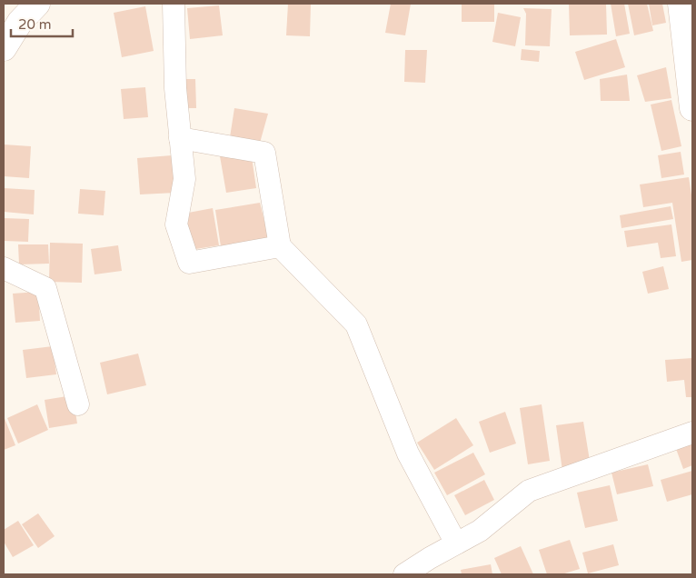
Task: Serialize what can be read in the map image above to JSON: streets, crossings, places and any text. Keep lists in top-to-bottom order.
{
  "scale_bar": "20 m"
}
